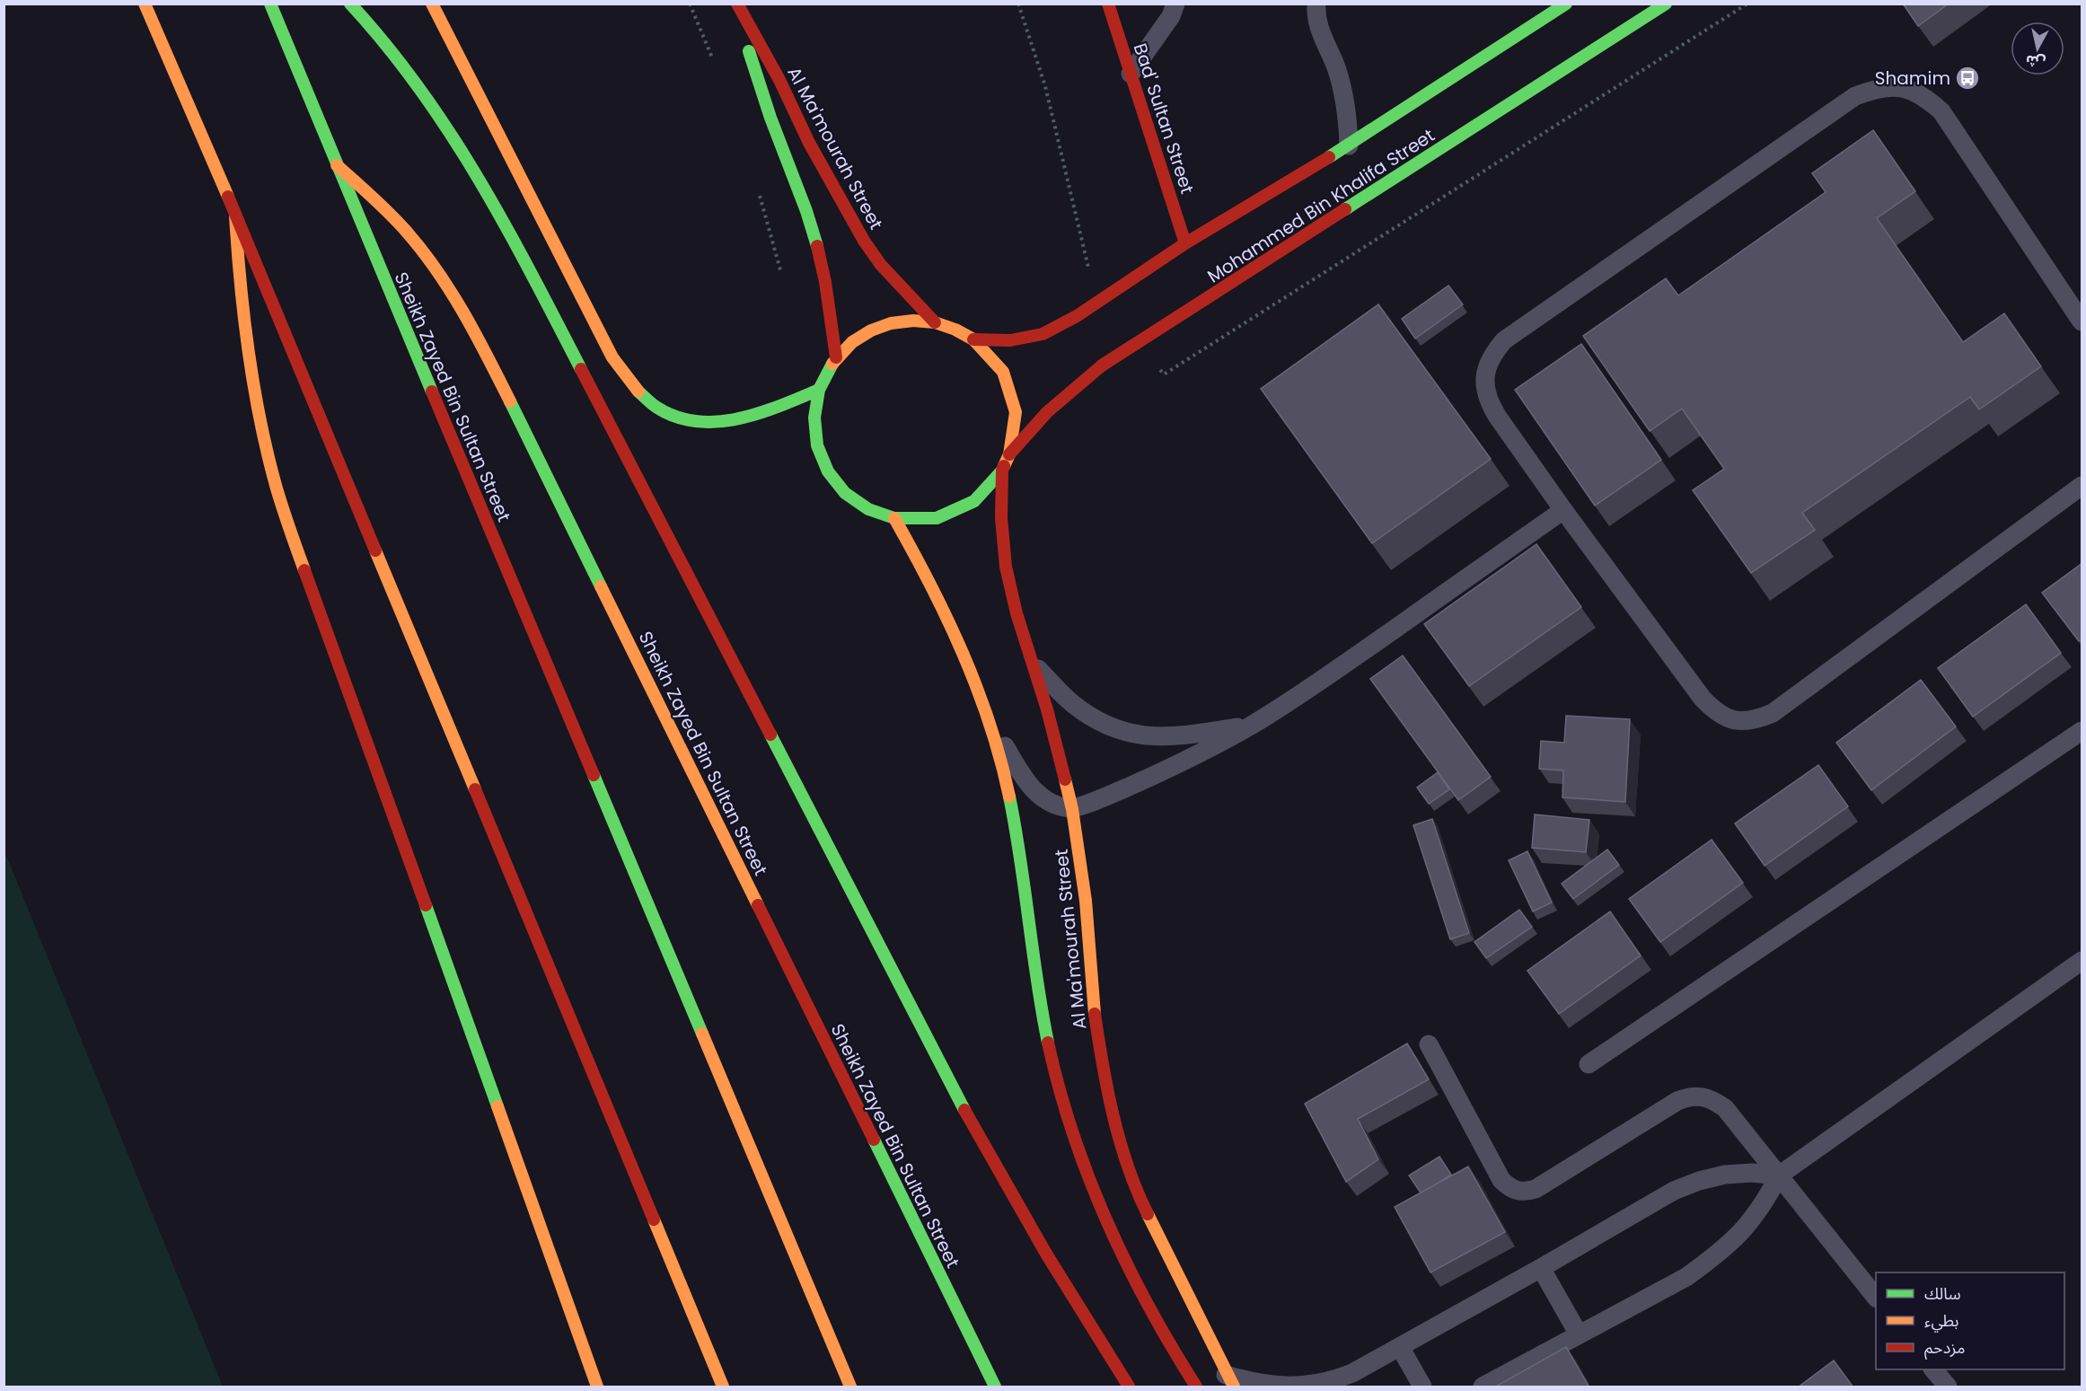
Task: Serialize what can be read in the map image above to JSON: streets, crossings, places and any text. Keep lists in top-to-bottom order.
{
  "streets": {
    "main road": [
      "Bad' Sultan Street",
      "Al Ma'mourah Street",
      "Mohammed Bin Khalifa Street",
      "Sheikh Zayed Bin Sultan Street"
    ]
  },
  "crossings": [
    ["Bad' Sultan Street", "Mohammed Bin Khalifa Street"]
  ],
  "places": {
    "bus stop": ["Shamim"]
  },
  "legend": ["سالك", "بطيء", "مزدحم"],
  "north": "bottom"
}
